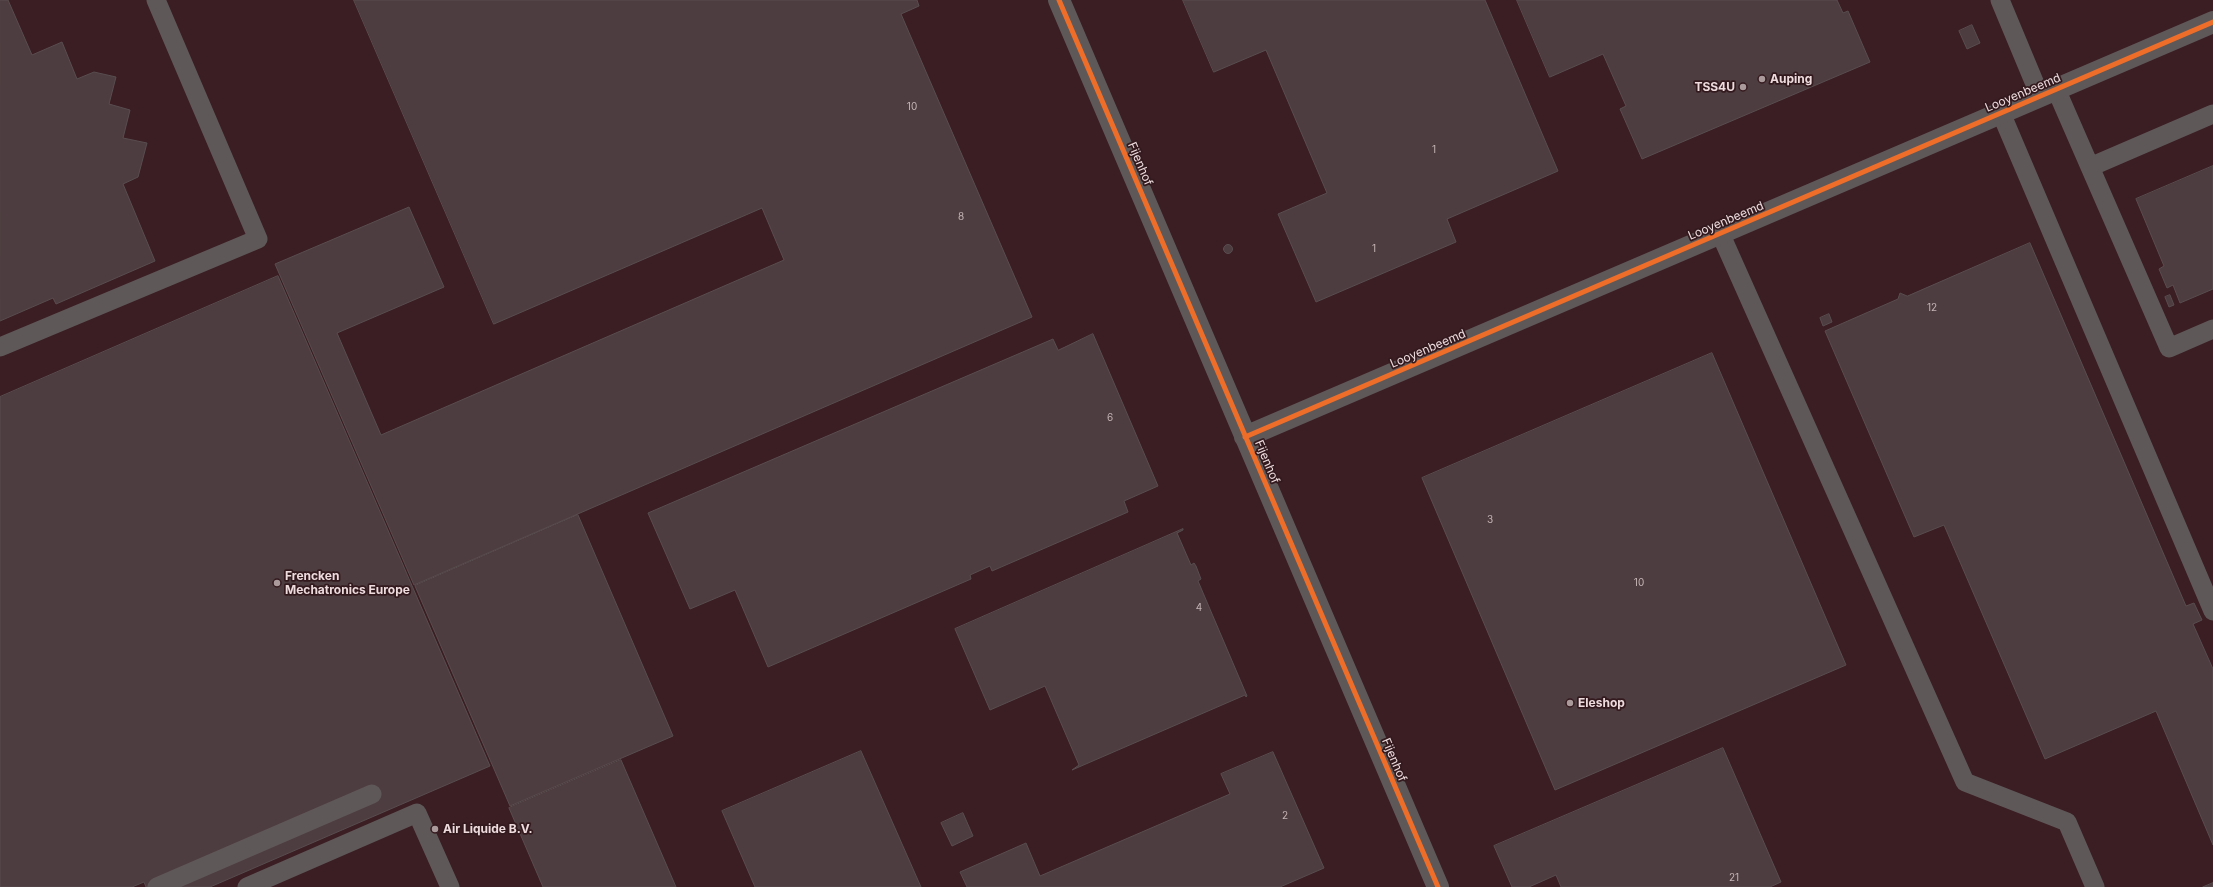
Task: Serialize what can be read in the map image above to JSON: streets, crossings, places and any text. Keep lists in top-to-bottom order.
{
  "streets": {
    "street": ["Looyenbeemd", "Fijenhof"]
  },
  "crossings": [
    ["Looyenbeemd", "Fijenhof"]
  ],
  "places": [
    "Auping",
    "TSS4U",
    "Frencken Mechatronics Europe",
    "Eleshop",
    "Air Liquide B.V."
  ],
  "house_numbers": [
    "10",
    "1",
    "8",
    "1",
    "12",
    "6",
    "3",
    "10",
    "4",
    "2",
    "21"
  ]
}
